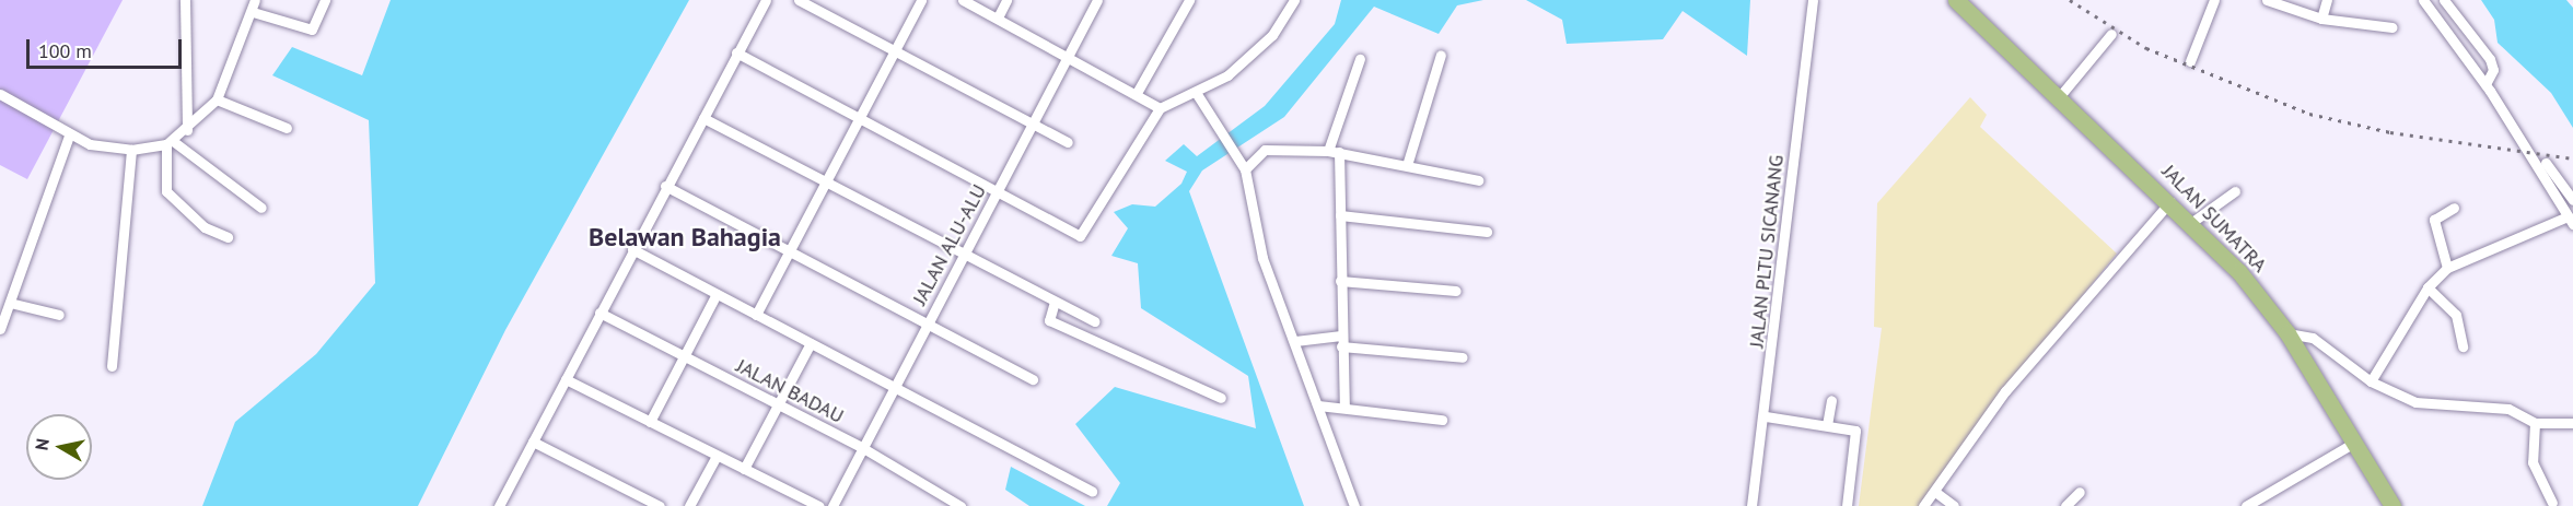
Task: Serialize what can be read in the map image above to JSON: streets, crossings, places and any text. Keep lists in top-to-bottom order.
{
  "streets": {
    "highway": ["JALAN SUMATRA"],
    "street": ["JALAN ALU-ALU", "JALAN PLTU SICANANG", "JALAN BADAU"]
  },
  "crossings": [
    ["JALAN ALU-ALU", "JALAN BADAU"]
  ],
  "districts": ["Belawan Bahagia"],
  "scale_bar": "100 m",
  "north": "left"
}
